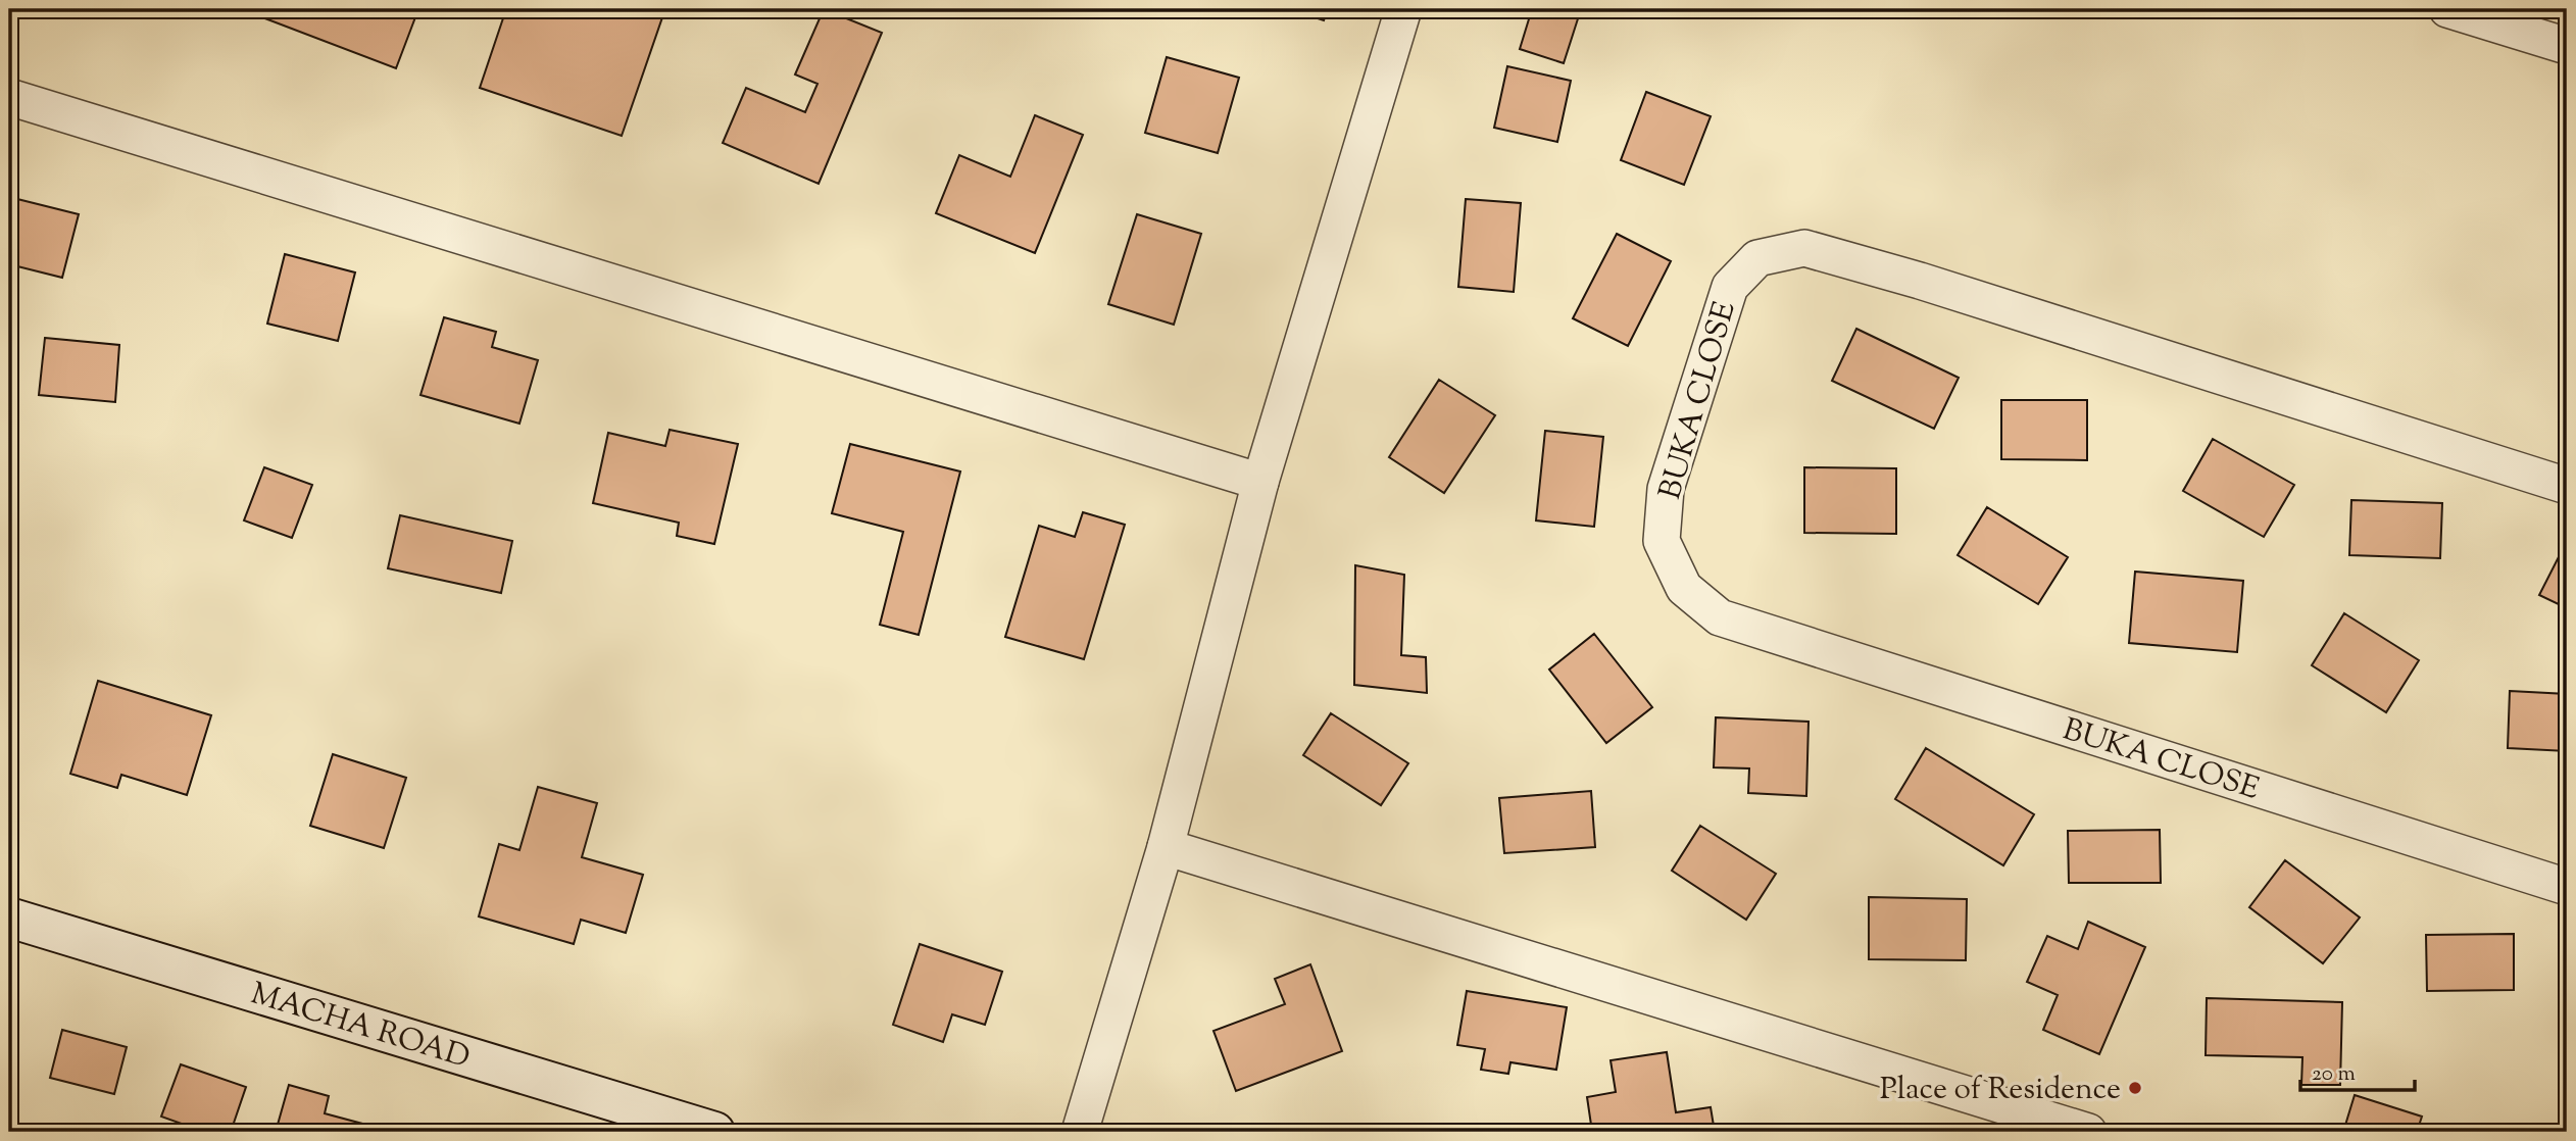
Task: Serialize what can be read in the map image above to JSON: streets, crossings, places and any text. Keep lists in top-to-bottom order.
{
  "streets": {
    "main road": ["MACHA ROAD"],
    "street": ["BUKA CLOSE"]
  },
  "places": ["Place of Residence"],
  "scale_bar": "20 m"
}
